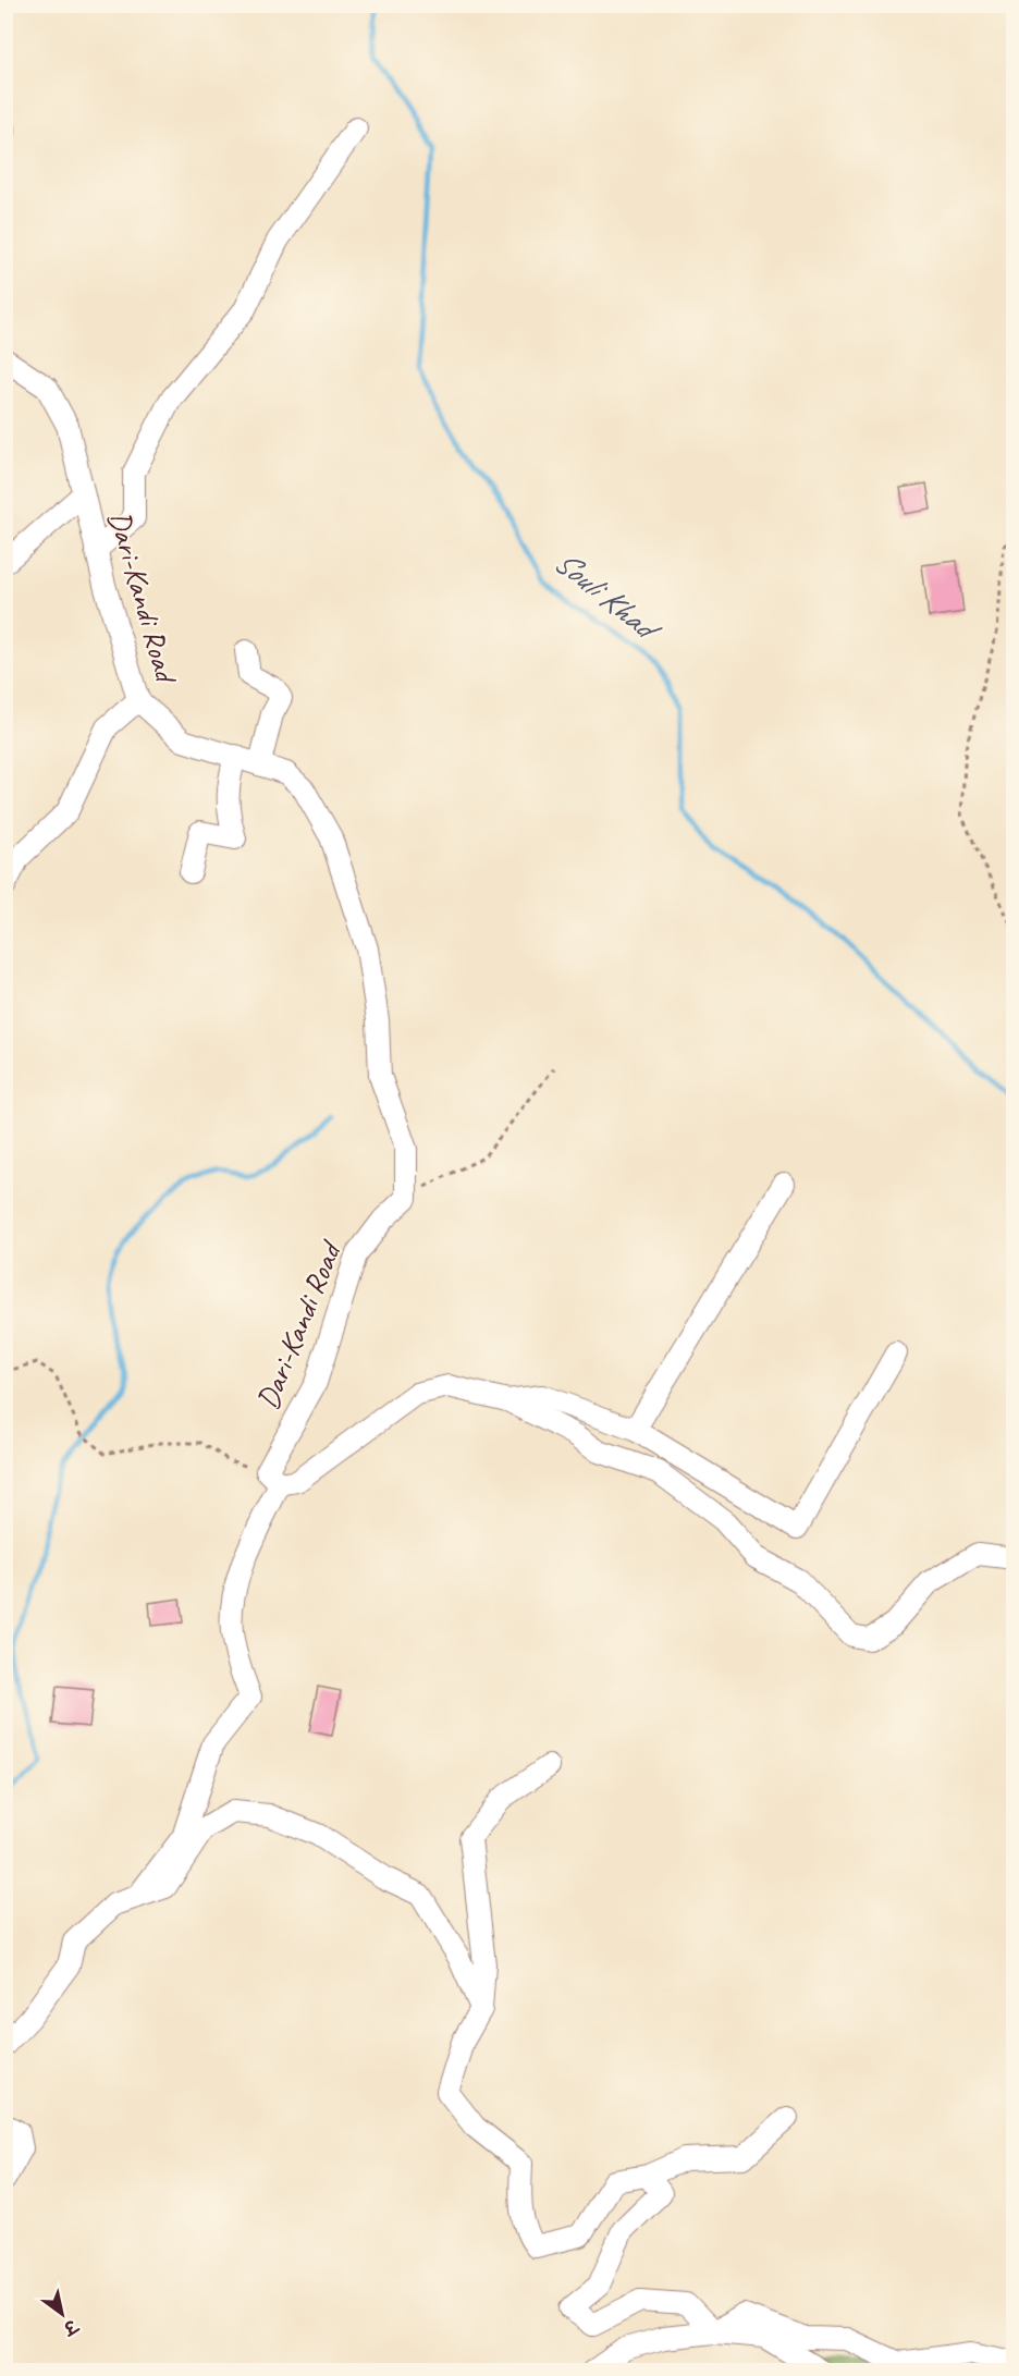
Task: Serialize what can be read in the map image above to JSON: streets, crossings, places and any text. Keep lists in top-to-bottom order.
{
  "streets": {
    "street": ["Dari-Kandi Road"]
  },
  "water": ["Souli Khad"],
  "north": "bottom right"
}
